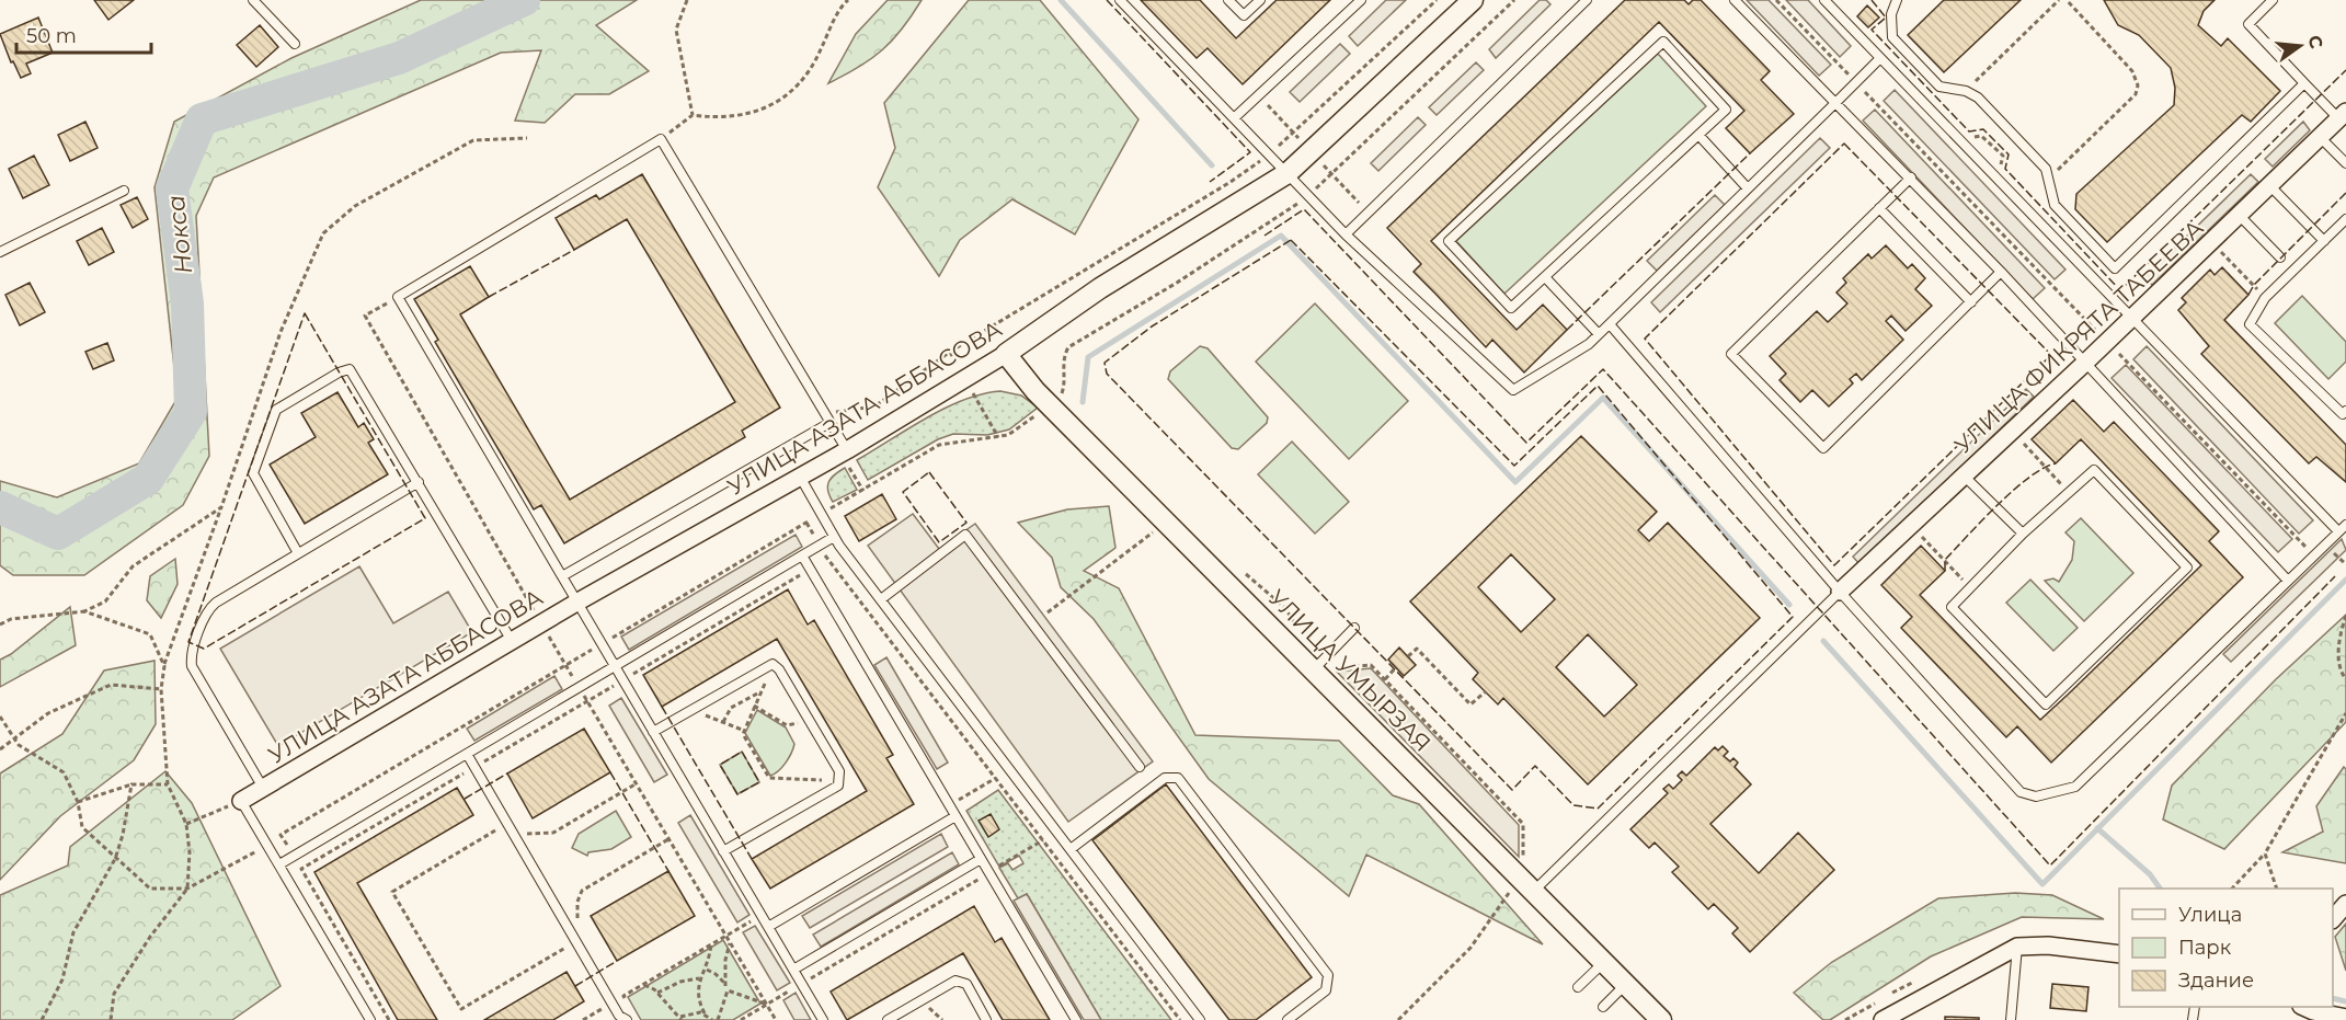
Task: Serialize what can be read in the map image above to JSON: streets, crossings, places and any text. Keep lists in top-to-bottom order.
{
  "streets": {
    "street": ["УЛИЦА ФИКРЯТА ТАБЕЕВА", "УЛИЦА АЗАТА АББАСОВА", "УЛИЦА УМЫРЗАЯ"]
  },
  "crossings": [
    ["УЛИЦА АЗАТА АББАСОВА", "УЛИЦА УМЫРЗАЯ"]
  ],
  "water": ["Нокса"],
  "legend": ["Улица", "Парк", "Здание"],
  "scale_bar": "50 m",
  "north": "right"
}
